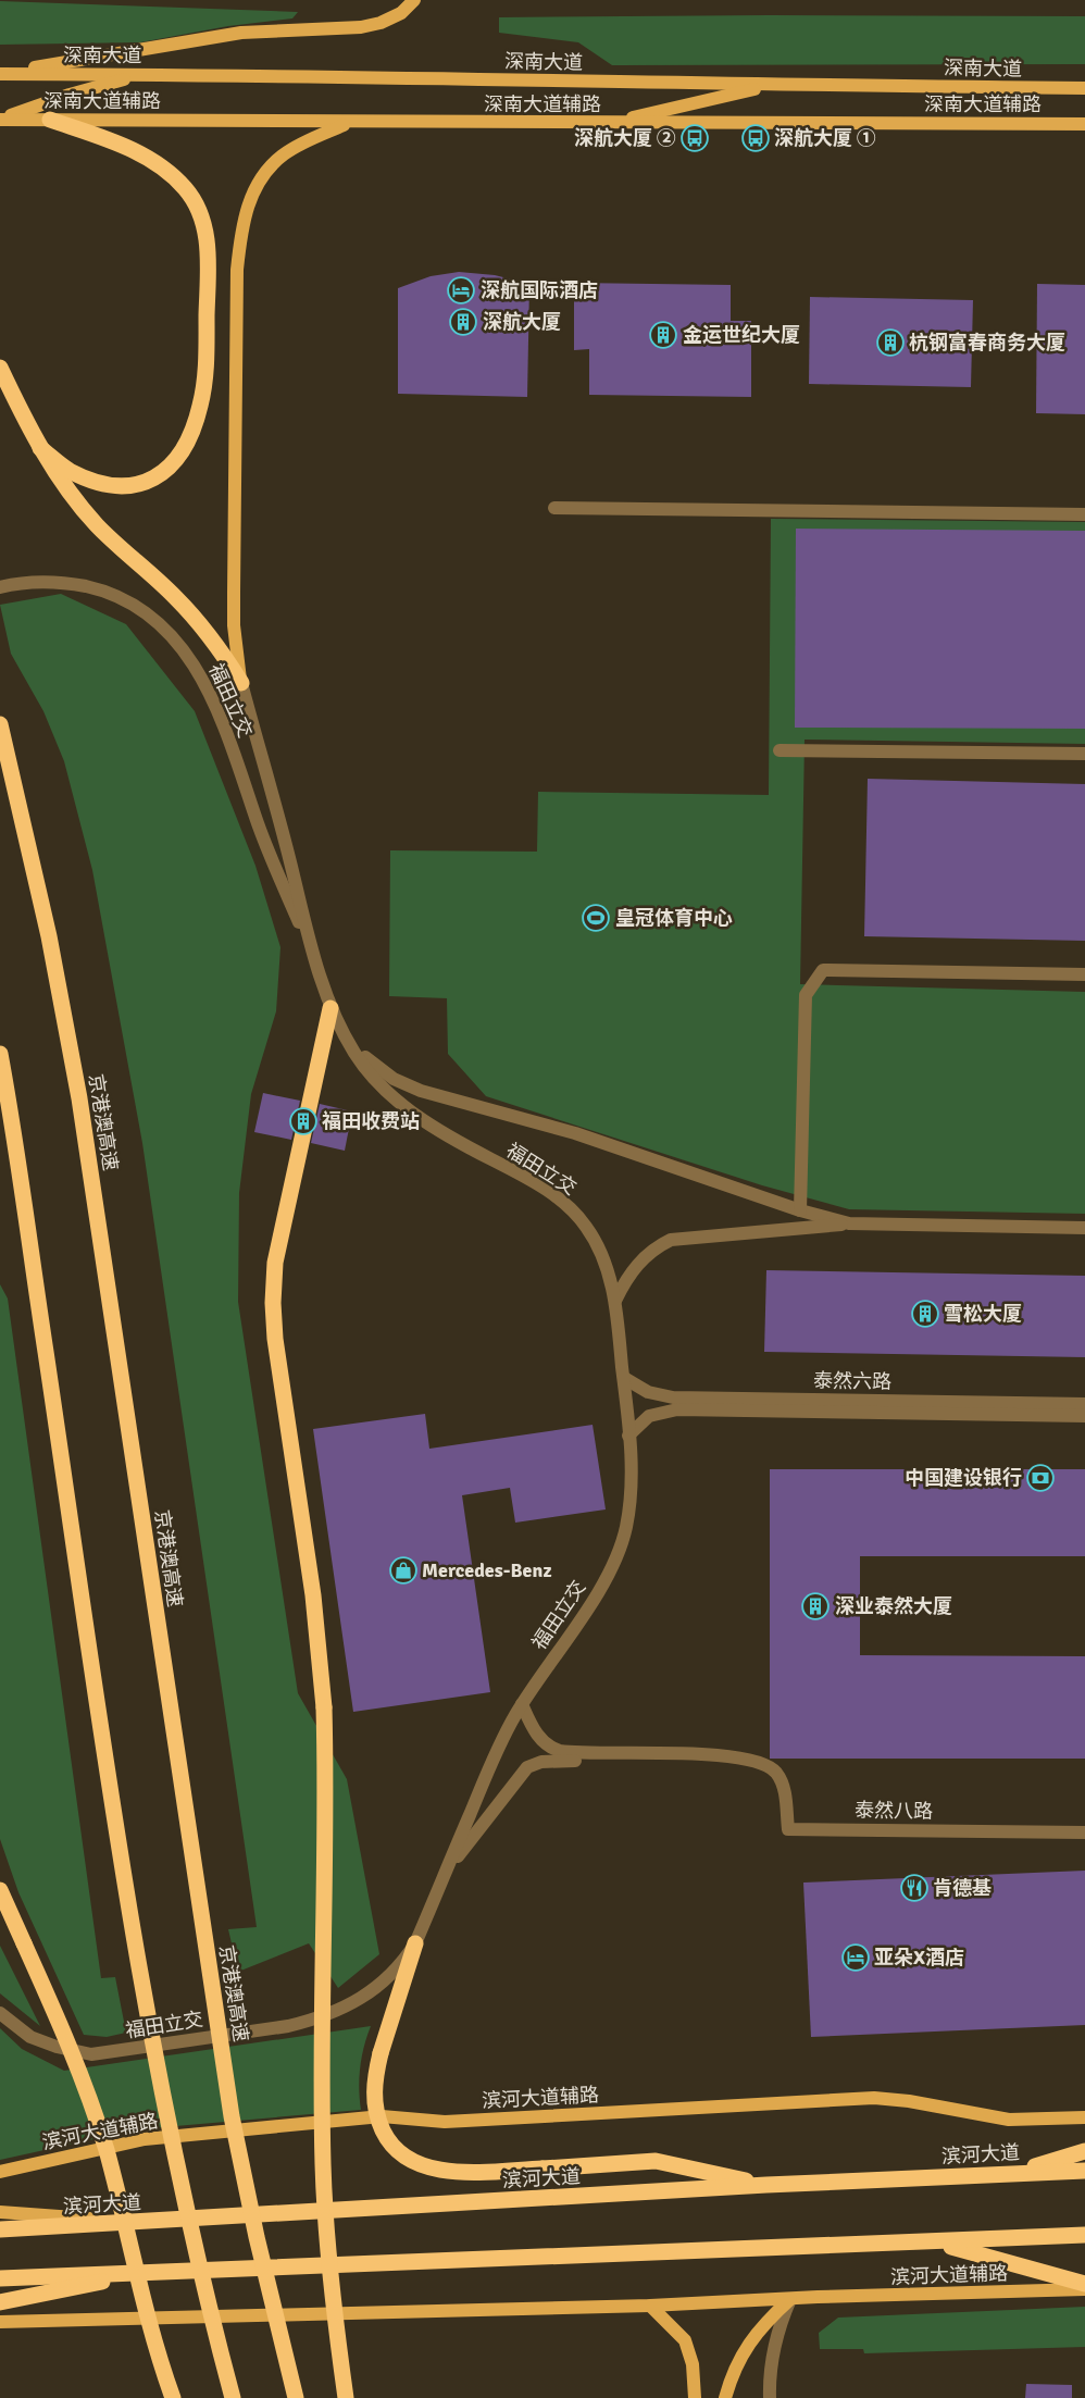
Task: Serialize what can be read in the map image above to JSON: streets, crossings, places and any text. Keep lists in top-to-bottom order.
{
  "streets": {
    "highway": ["京港澳高速", "滨河大道"],
    "main road": ["深南大道", "深南大道辅路", "滨河大道辅路"],
    "street": ["福田立交", "泰然六路", "泰然八路"]
  },
  "crossings": [
    ["福田立交", "泰然六路"],
    ["福田立交", "泰然八路"]
  ],
  "places": {
    "bus stop": ["深航大厦 ②", "深航大厦 ①"],
    "hotel": ["深航国际酒店", "亚朵X酒店"],
    "building": [
      "深航大厦",
      "金运世纪大厦",
      "杭钢富春商务大厦",
      "福田收费站",
      "雪松大厦",
      "深业泰然大厦"
    ],
    "sports": ["皇冠体育中心"],
    "bank": ["中国建设银行"],
    "shop": ["Mercedes-Benz"],
    "restaurant": ["肯德基"]
  }
}
